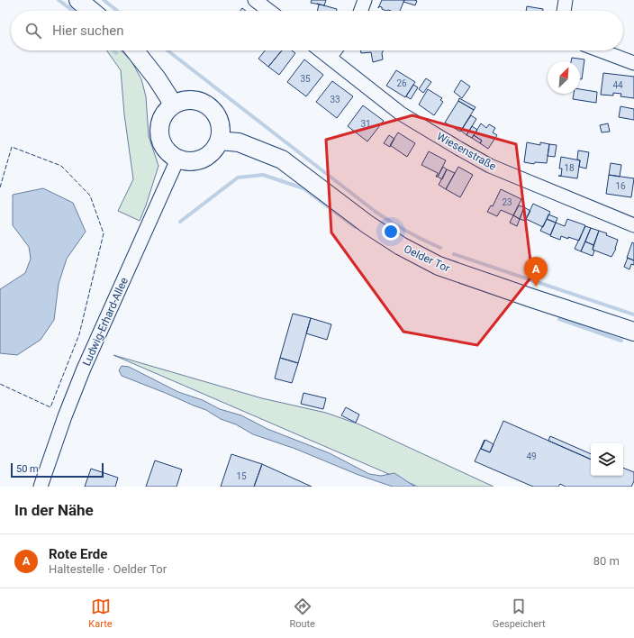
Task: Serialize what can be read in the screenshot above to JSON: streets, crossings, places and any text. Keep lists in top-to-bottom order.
{
  "streets": {
    "main road": ["Oelder Tor"],
    "street": ["Wiesenstraße", "Ludwig-Erhard-Allee"]
  },
  "crossings": [
    ["Oelder Tor", "Ludwig-Erhard-Allee"]
  ],
  "house_numbers": [
    "35",
    "26",
    "44",
    "33",
    "31",
    "18",
    "16",
    "23",
    "49",
    "15"
  ],
  "scale_bar": "50 m",
  "north": "top right",
  "page": {
    "search": "Hier suchen",
    "pins": "A",
    "scale": "50 m",
    "heading": "In der Nähe",
    "list": [
      {
        "mark": "A",
        "name": "Rote Erde",
        "note": "Haltestelle · Oelder Tor",
        "value": "80 m"
      }
    ],
    "nav": ["Karte", "Route", "Gespeichert"]
  }
}
